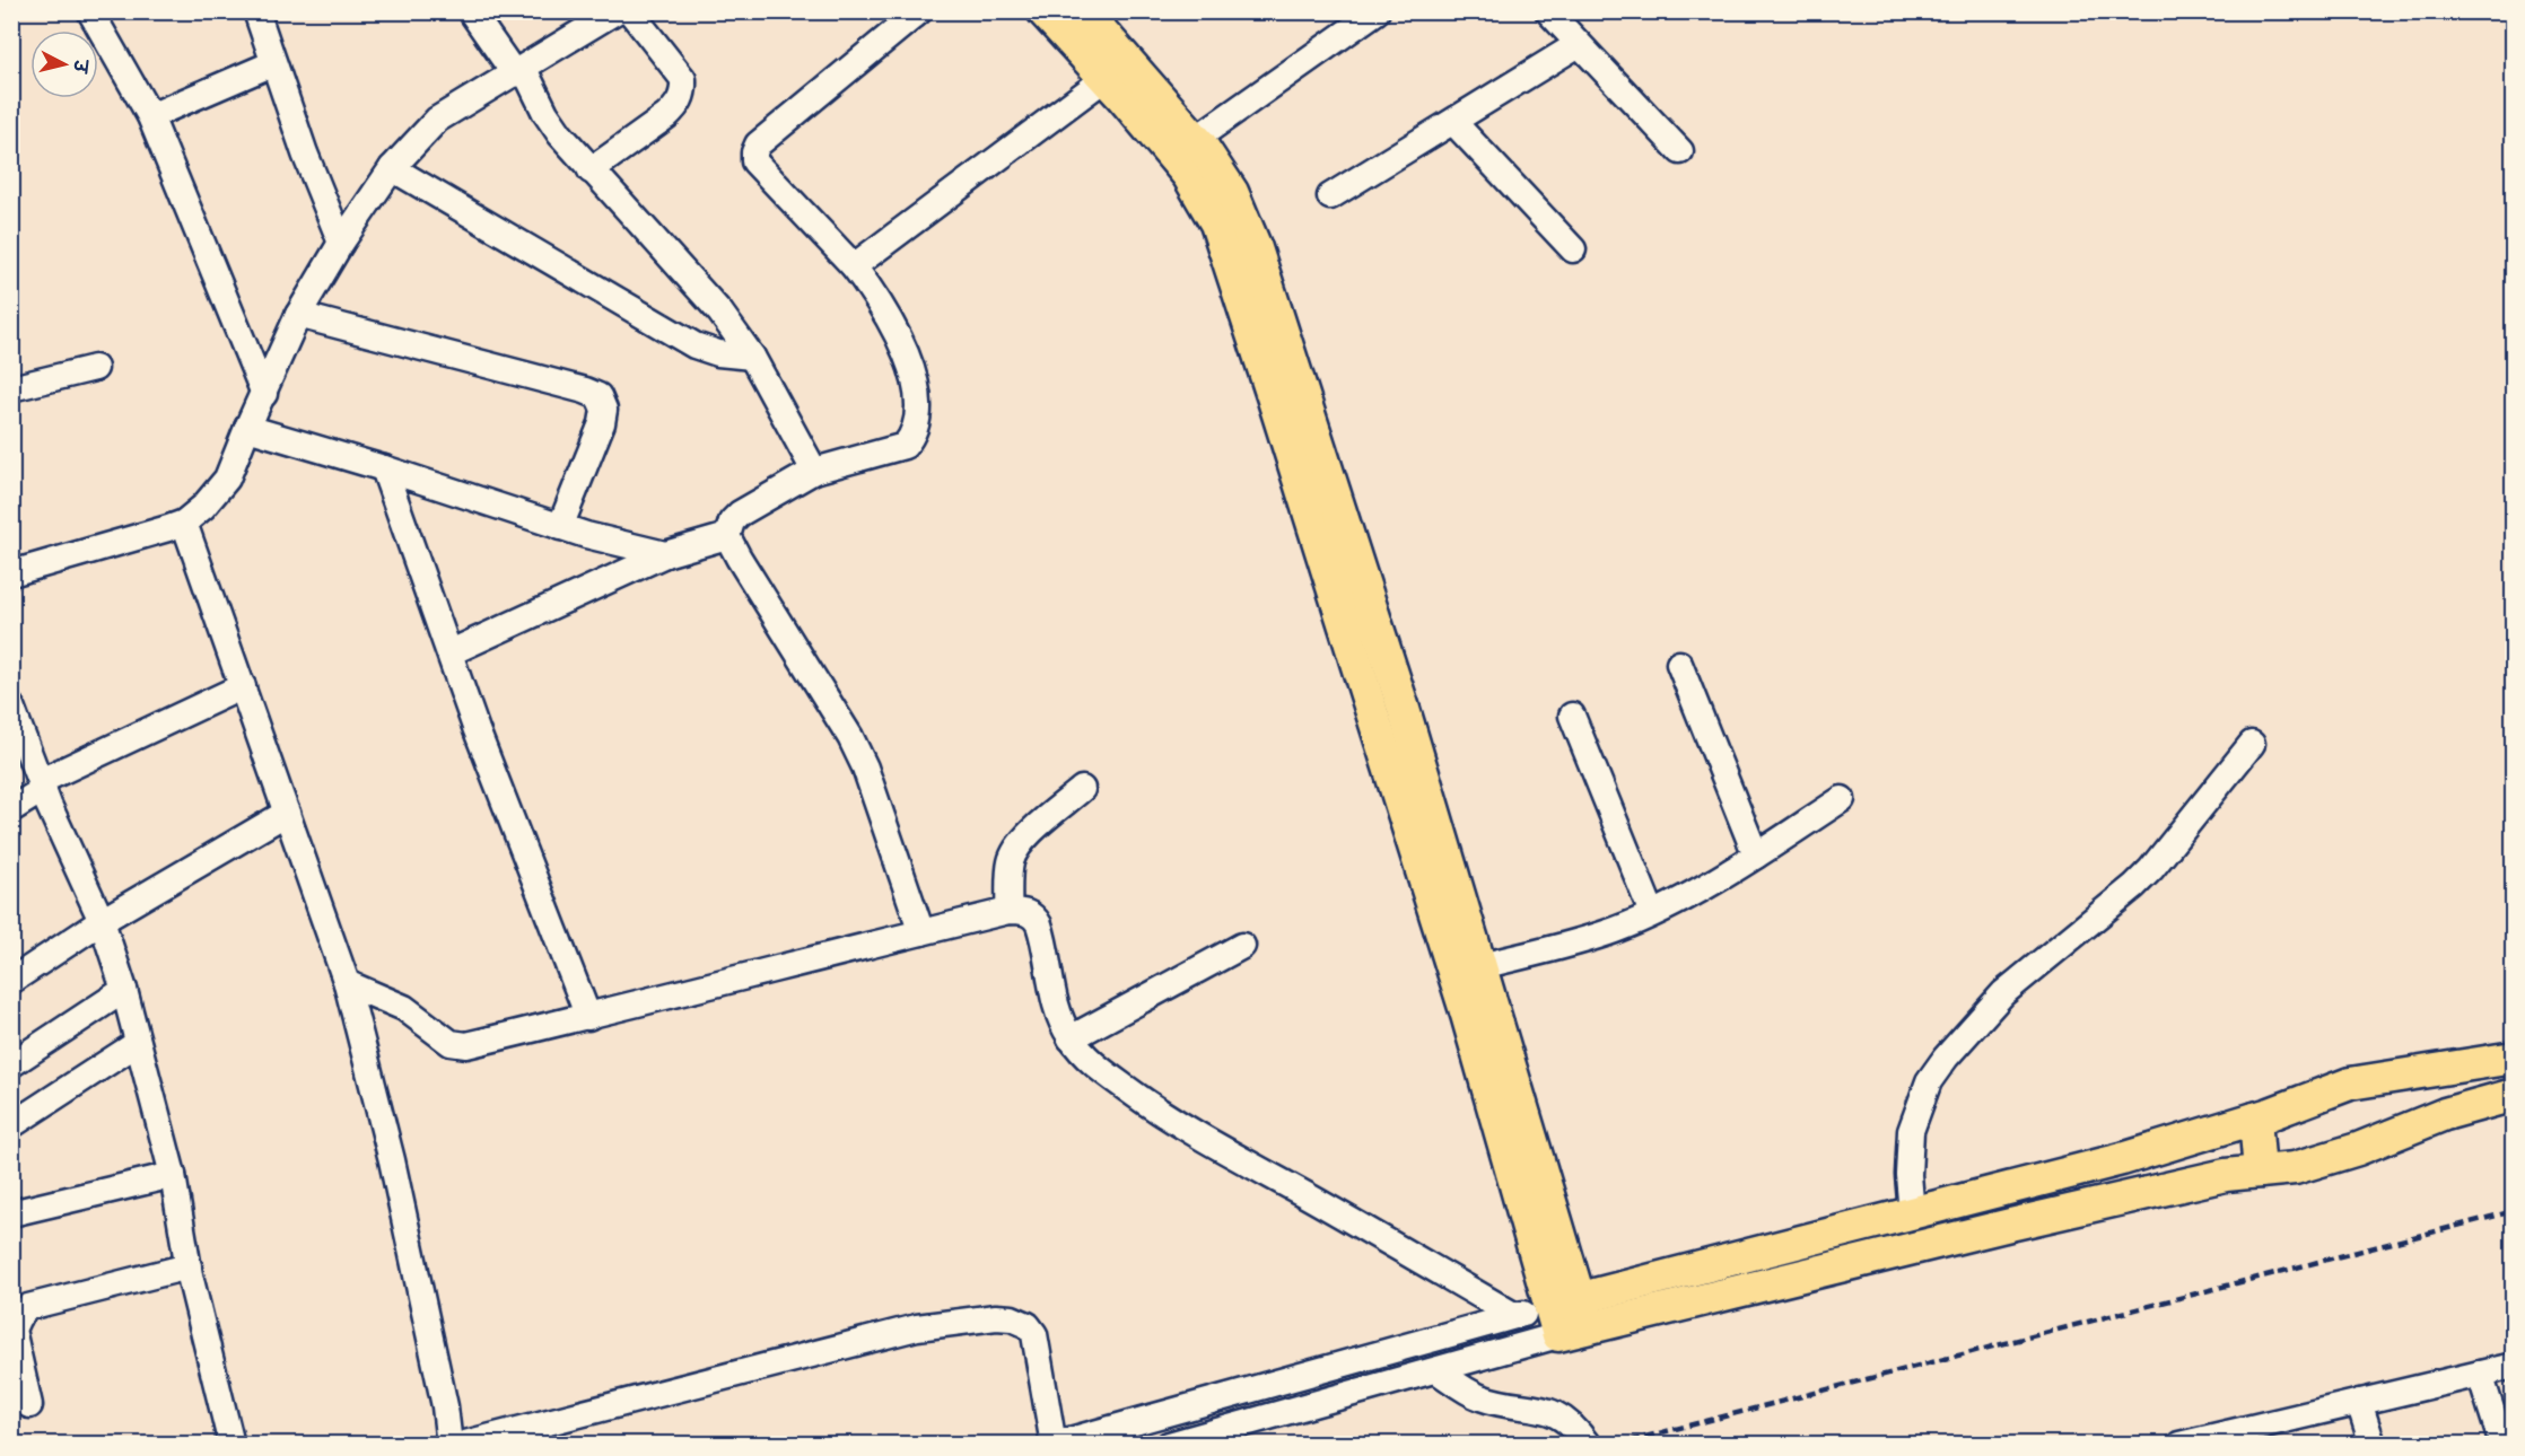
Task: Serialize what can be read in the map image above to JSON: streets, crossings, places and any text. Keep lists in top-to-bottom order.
{
  "north": "right"
}
